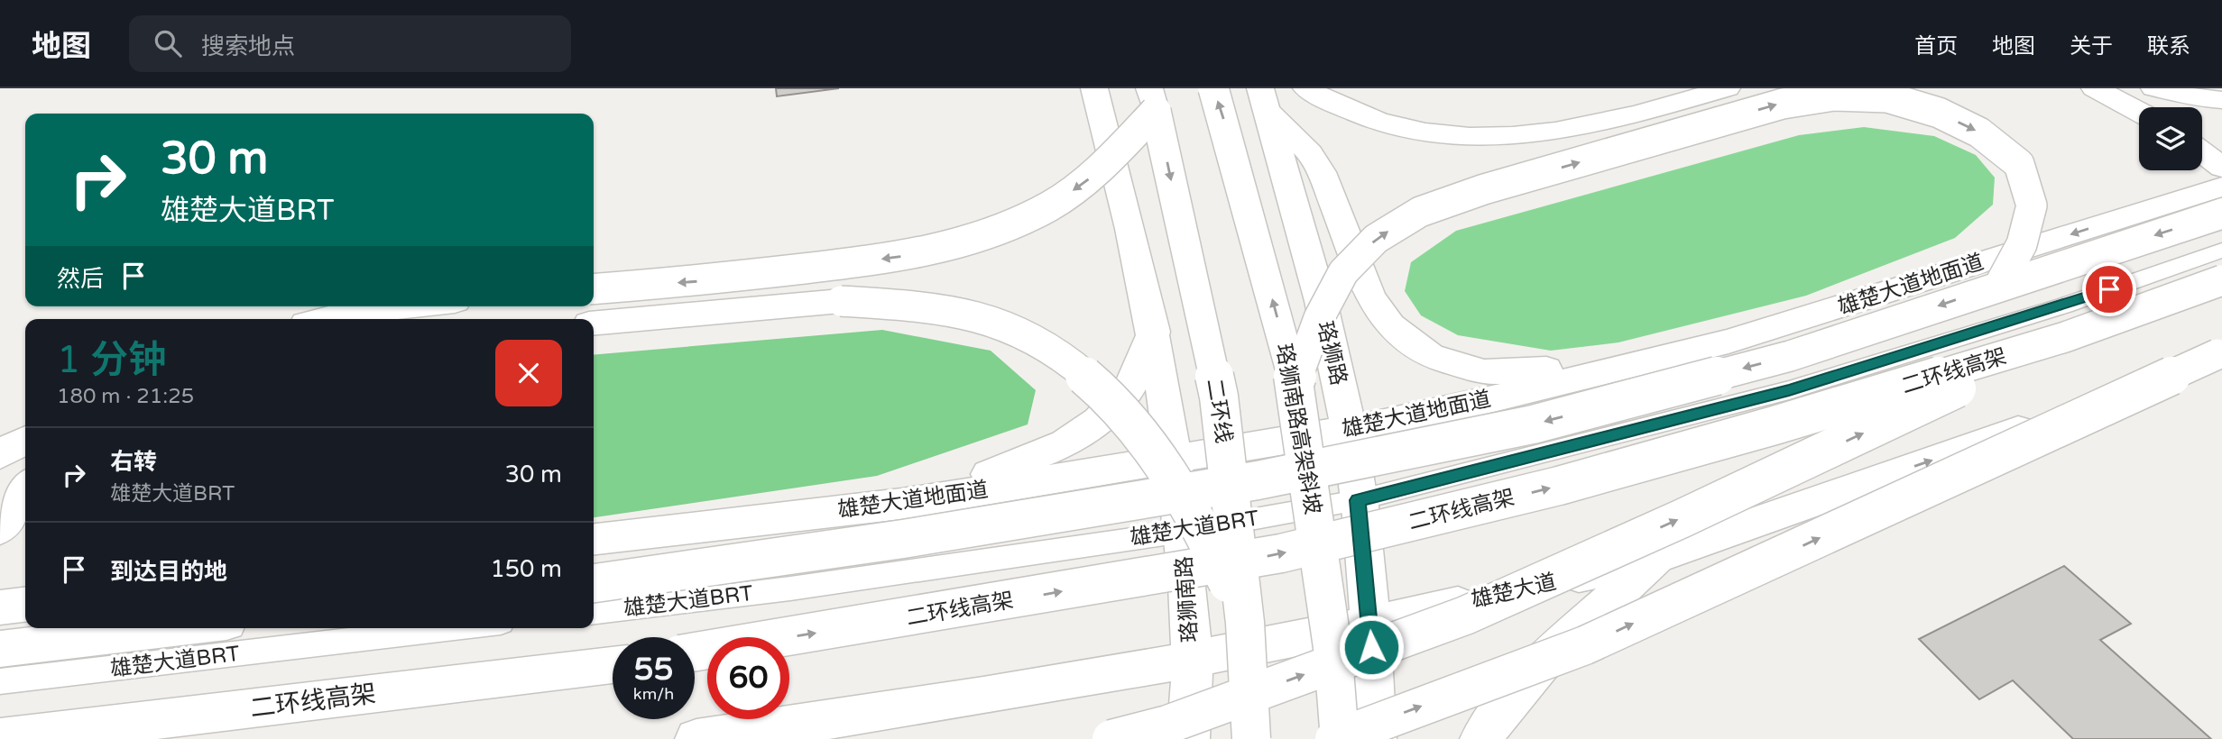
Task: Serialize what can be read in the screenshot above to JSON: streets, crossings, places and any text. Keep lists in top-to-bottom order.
{
  "streets": {
    "main road": [
      "雄楚大道地面道",
      "珞狮路",
      "二环线高架",
      "二环线",
      "珞狮南路高架斜坡",
      "雄楚大道",
      "珞狮南路"
    ],
    "lane": ["雄楚大道BRT"]
  },
  "crossings": [
    ["雄楚大道地面道", "珞狮路"],
    ["雄楚大道地面道", "珞狮南路"],
    ["珞狮路", "雄楚大道BRT"],
    ["珞狮路", "雄楚大道"],
    ["雄楚大道BRT", "珞狮南路"]
  ],
  "page": {
    "header": "地图",
    "search": "搜索地点",
    "nav": [
      "首页",
      "地图",
      "关于",
      "联系"
    ],
    "turn": ["30 m", "雄楚大道BRT"],
    "then": "然后",
    "heading": ["1 分钟", "180 m · 21:25"],
    "list": [
      {
        "name": "右转",
        "note": "雄楚大道BRT",
        "value": "30 m"
      },
      {
        "name": "到达目的地",
        "value": "150 m"
      }
    ],
    "speed": "55 km/h",
    "limit": "60"
  }
}
